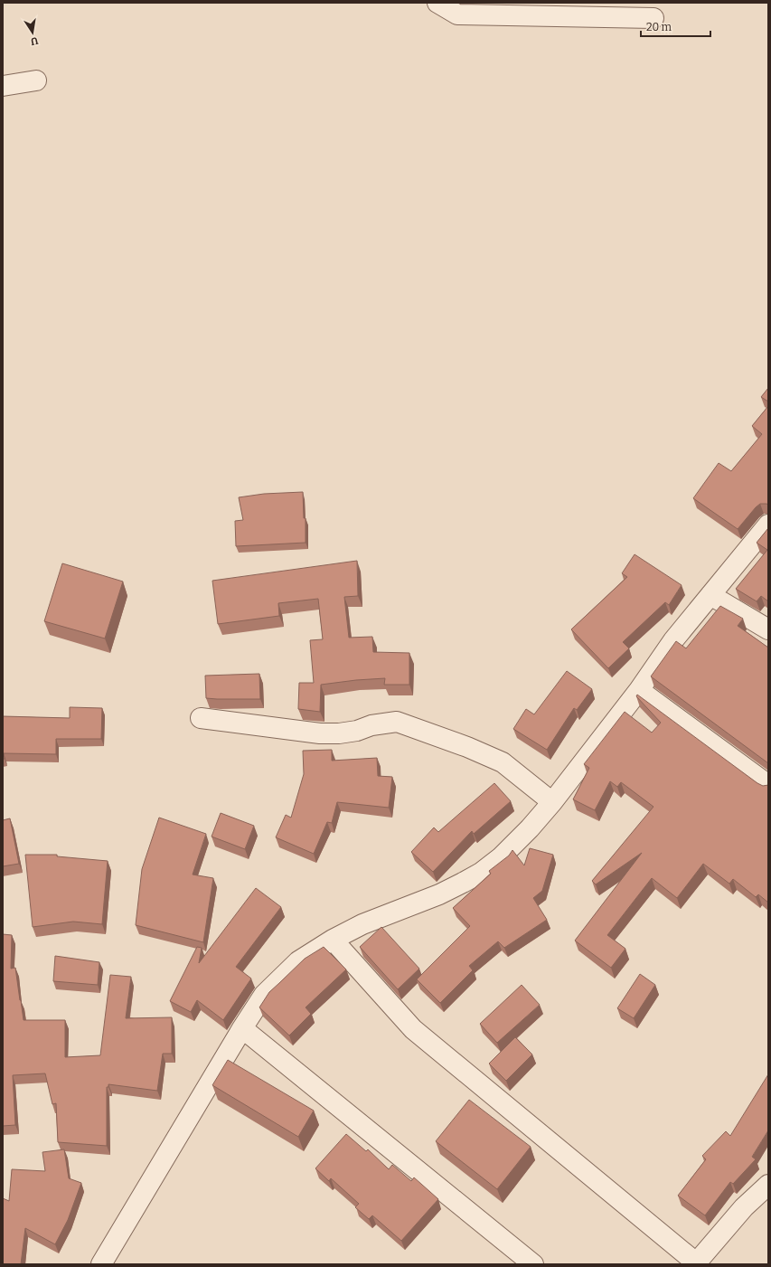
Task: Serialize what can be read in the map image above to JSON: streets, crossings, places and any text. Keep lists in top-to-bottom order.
{
  "scale_bar": "20 m",
  "north": "bottom"
}
